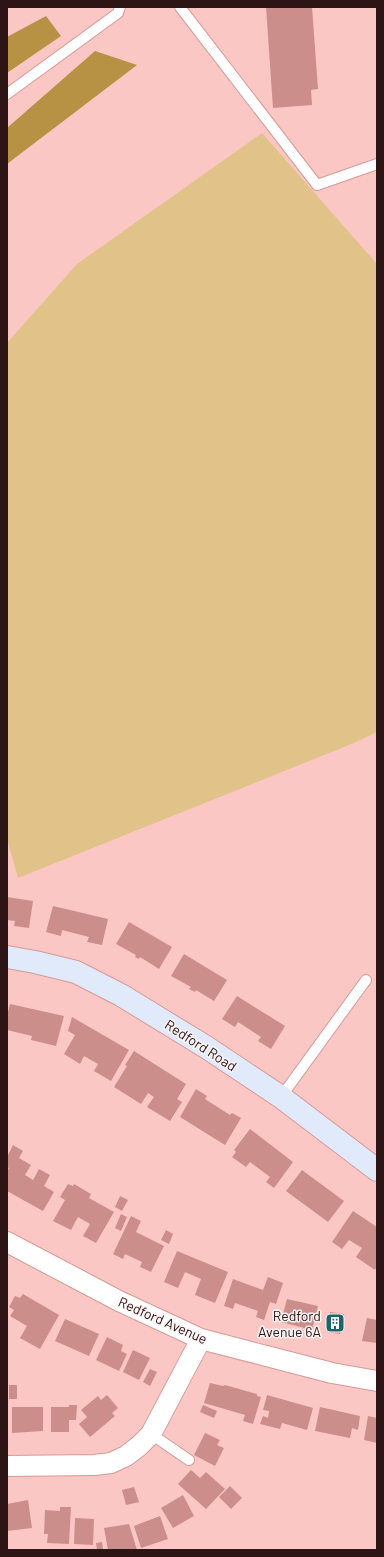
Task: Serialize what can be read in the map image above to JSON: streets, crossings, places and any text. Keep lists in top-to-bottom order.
{
  "streets": {
    "main road": ["Redford Road"],
    "street": ["Redford Avenue"]
  },
  "places": {
    "building": ["Redford Avenue 6A"]
  }
}
